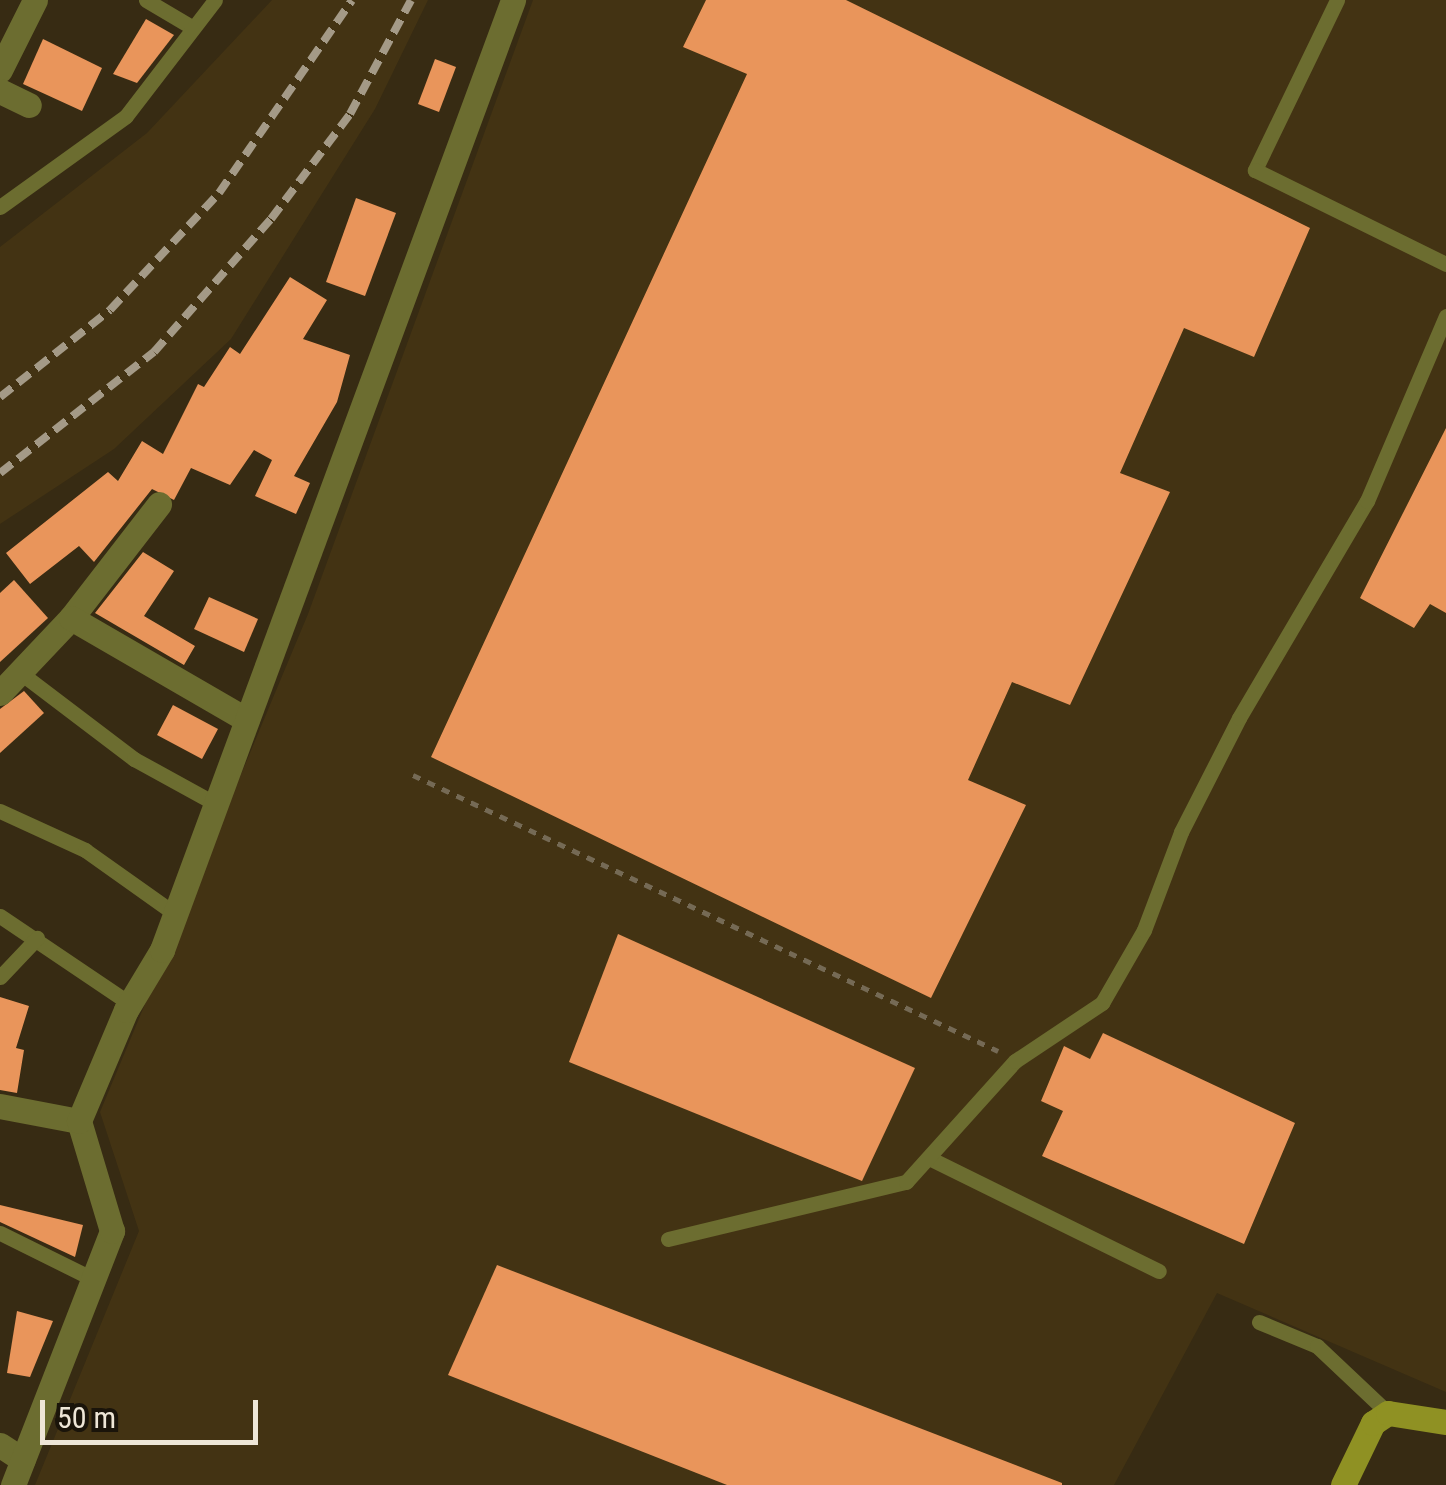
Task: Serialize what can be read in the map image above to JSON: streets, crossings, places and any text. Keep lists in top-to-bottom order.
{
  "scale_bar": "50 m"
}
